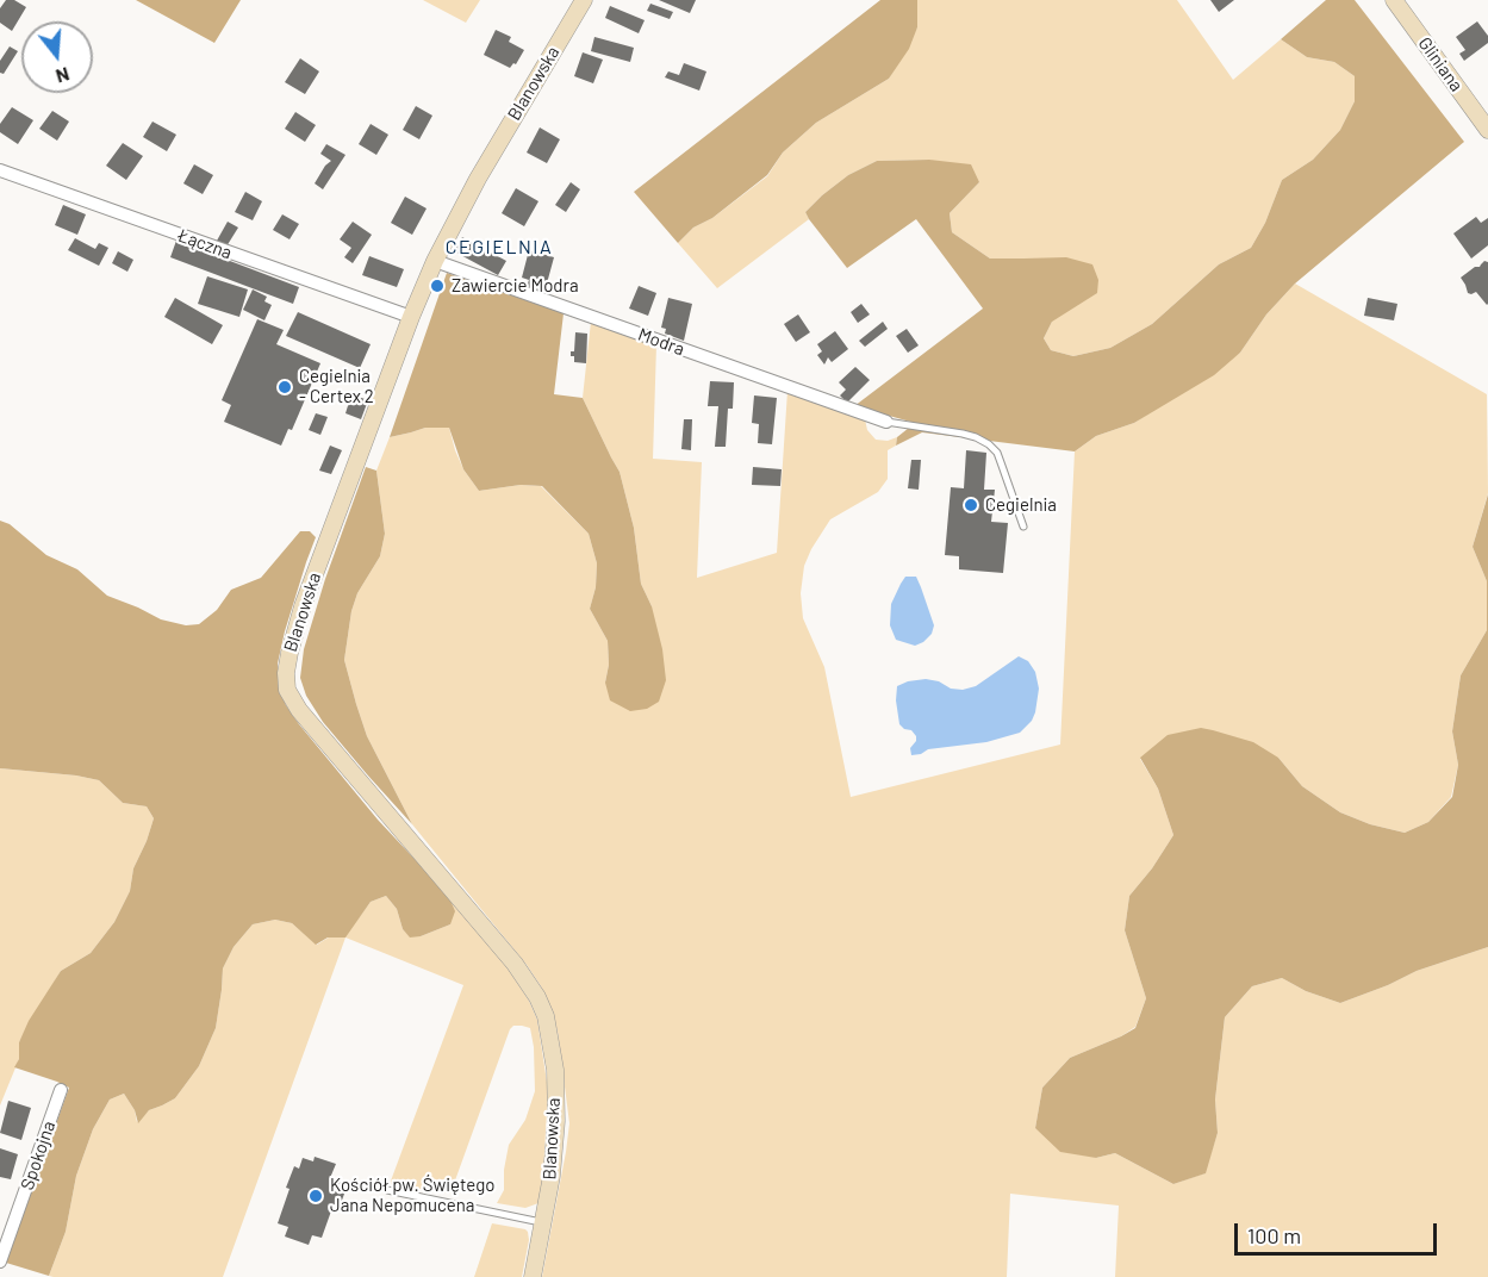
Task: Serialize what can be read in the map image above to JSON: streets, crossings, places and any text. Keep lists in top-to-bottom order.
{
  "streets": {
    "street": [
      "Gliniana",
      "Blanowska",
      "Łączna",
      "Modra",
      "Spokojna"
    ]
  },
  "crossings": [
    ["Blanowska", "Łączna"],
    ["Blanowska", "Modra"]
  ],
  "districts": ["CEGIELNIA"],
  "places": [
    "Zawiercie Modra",
    "Cegielnia - Certex 2",
    "Cegielnia",
    "Kościół pw. Świętego Jana Nepomucena"
  ],
  "scale_bar": "100 m",
  "north": "bottom"
}
